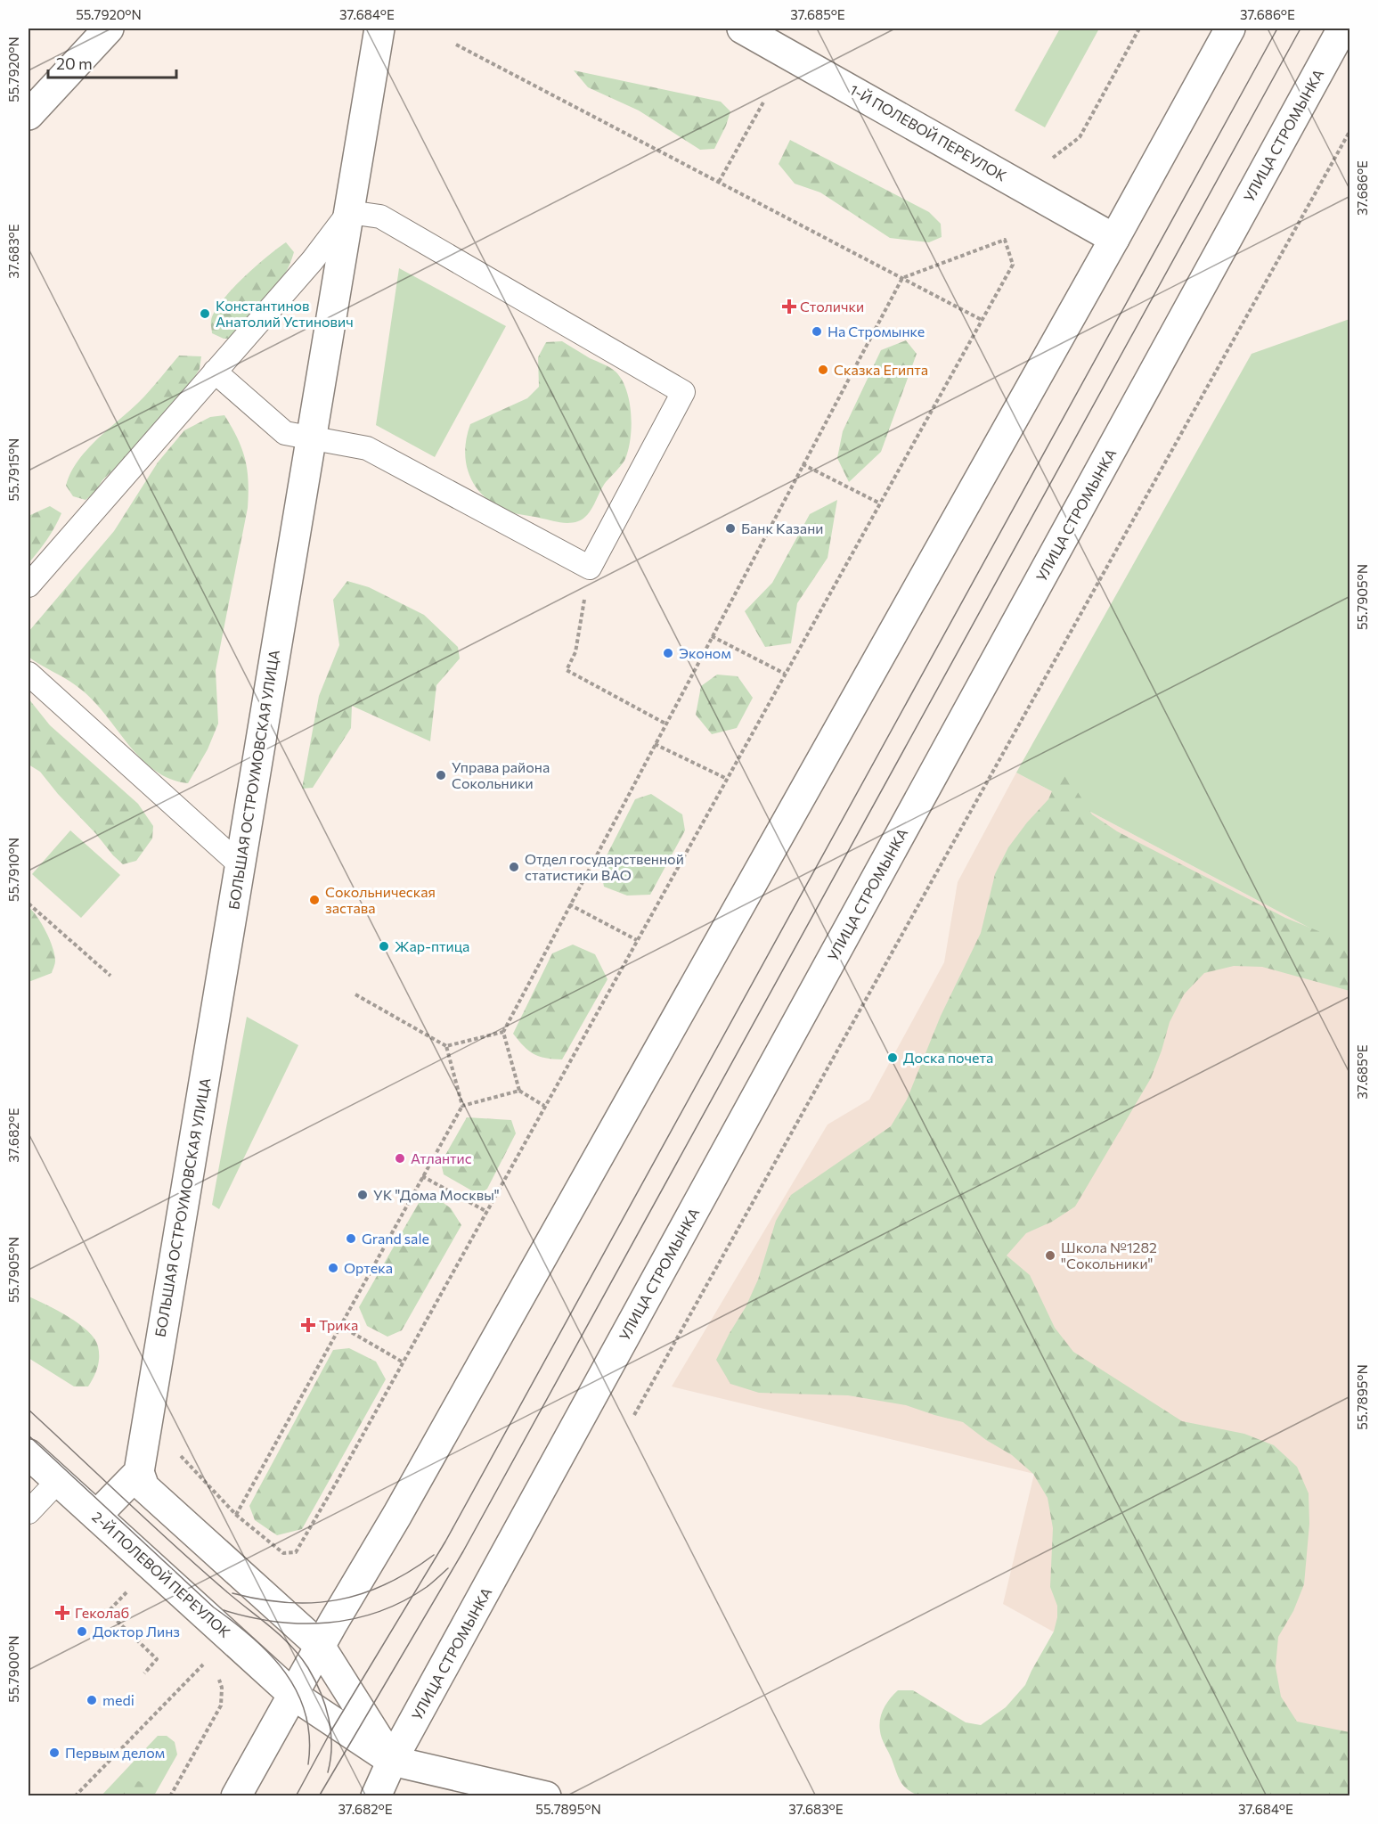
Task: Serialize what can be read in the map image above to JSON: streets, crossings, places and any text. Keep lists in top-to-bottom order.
{
  "streets": {
    "main road": [
      "1-Й ПОЛЕВОЙ ПЕРЕУЛОК",
      "УЛИЦА СТРОМЫНКА",
      "БОЛЬШАЯ ОСТРОУМОВСКАЯ УЛИЦА",
      "2-Й ПОЛЕВОЙ ПЕРЕУЛОК"
    ]
  },
  "crossings": [
    ["УЛИЦА СТРОМЫНКА", "2-Й ПОЛЕВОЙ ПЕРЕУЛОК"]
  ],
  "places": {
    "health": ["Столички", "Трика", "Геколаб"],
    "other": [
      "Константинов Анатолий Устинович",
      "На Стромынке",
      "Сказка Египта",
      "Банк Казани",
      "Эконом",
      "Управа района Сокольники",
      "Отдел государственной статистики ВАО",
      "Сокольническая застава",
      "Жар-птица",
      "Доска почета",
      "Атлантис",
      "УК \"Дома Москвы\"",
      "Grand sale",
      "Школа №1282 \"Сокольники\"",
      "Ортека",
      "Доктор Линз",
      "medi",
      "Первым делом"
    ]
  },
  "scale_bar": "20 m",
  "coordinates": [
    "55.7920°N",
    "37.684°E",
    "37.685°E",
    "37.686°E",
    "37.683°E",
    "55.7915°N",
    "55.7905°N",
    "55.7910°N",
    "37.682°E",
    "55.7895°N",
    "55.7900°N"
  ]
}
